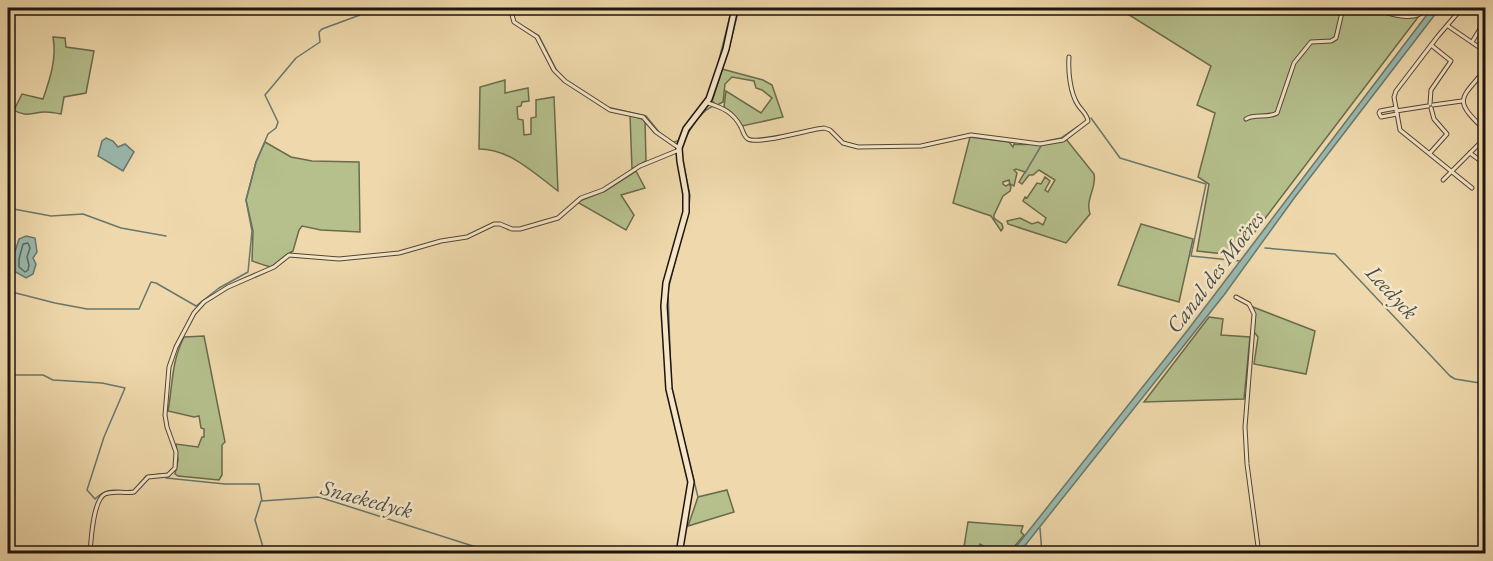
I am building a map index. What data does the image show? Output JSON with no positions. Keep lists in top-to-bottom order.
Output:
{
  "water": ["Canal des Moëres", "Leedyck", "Snaekedyck"]
}
